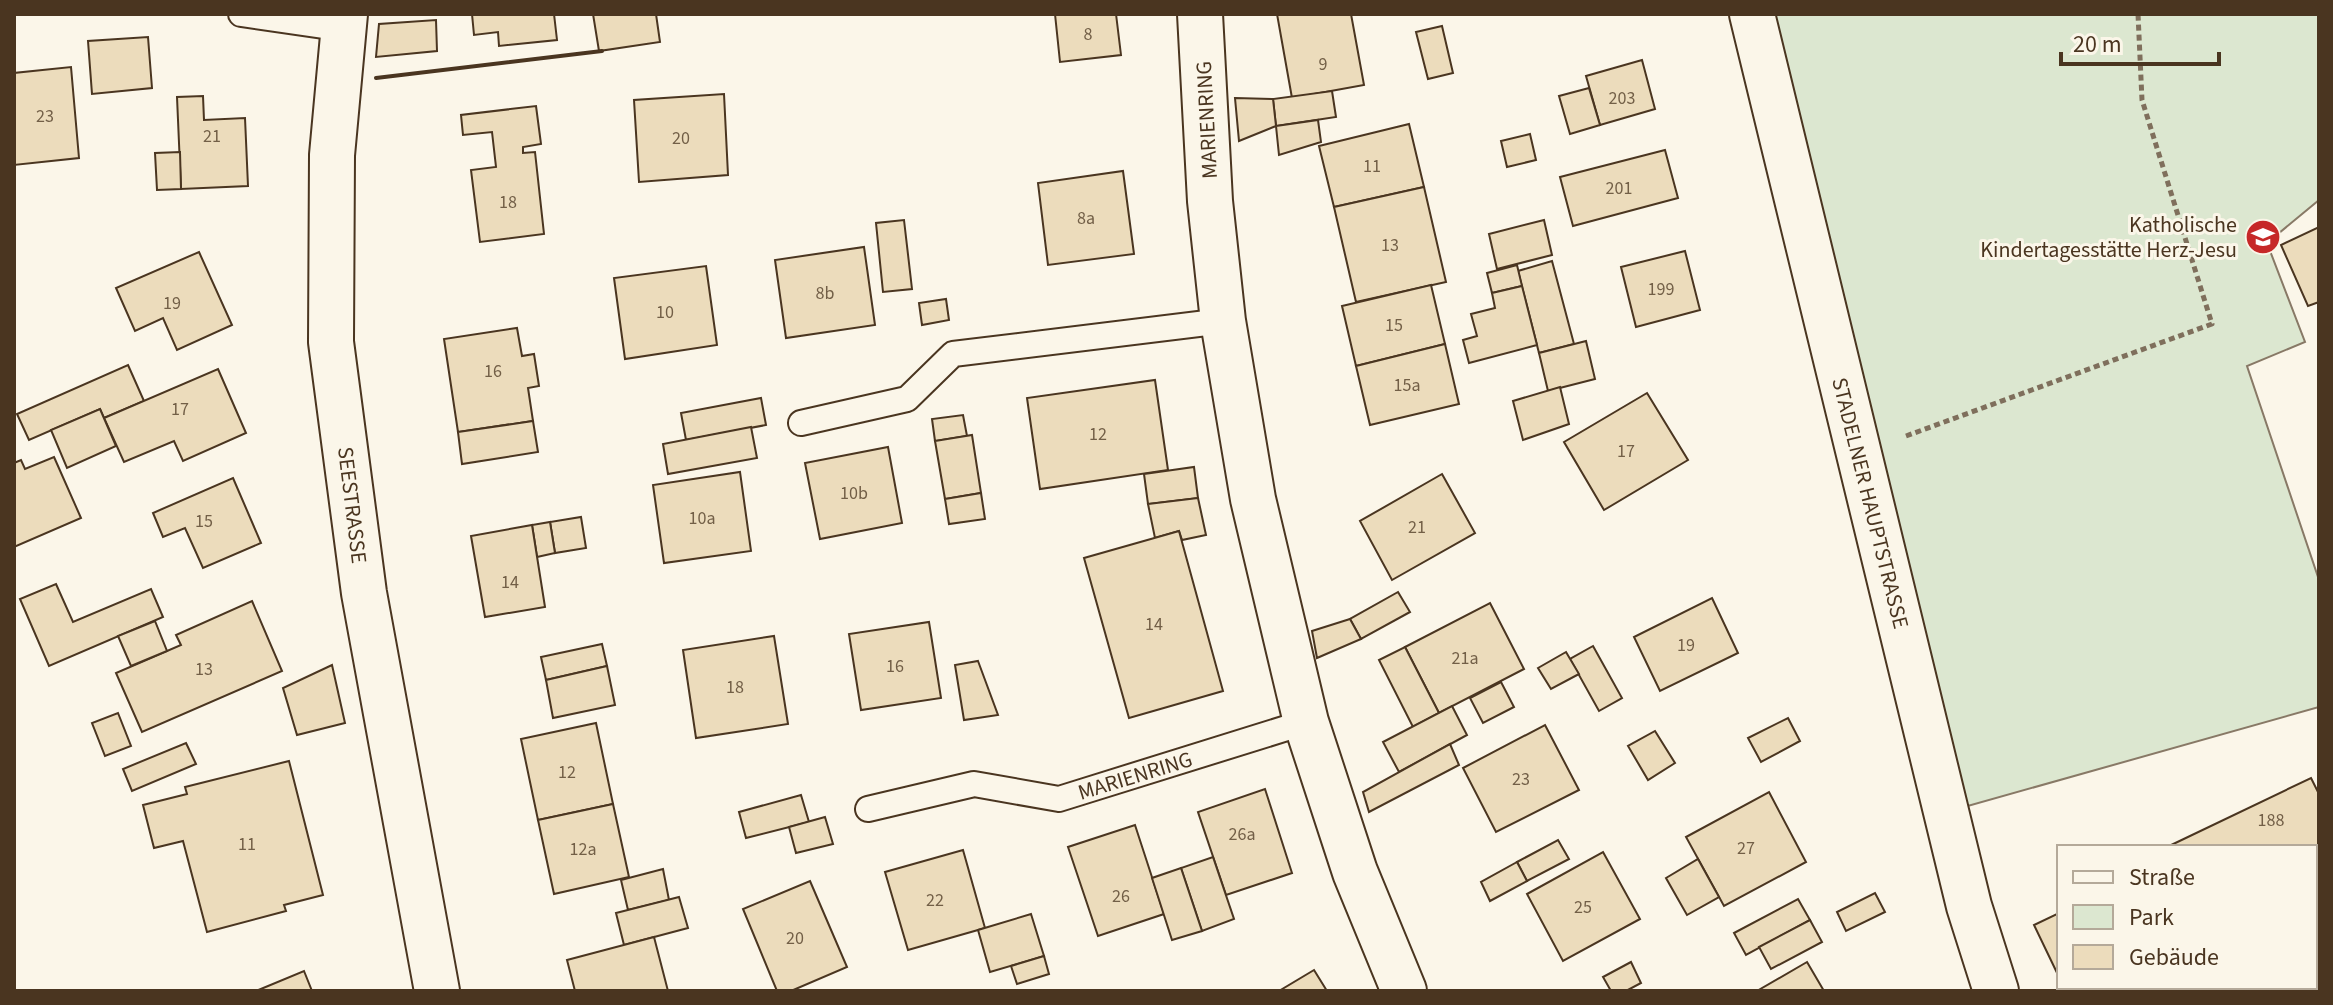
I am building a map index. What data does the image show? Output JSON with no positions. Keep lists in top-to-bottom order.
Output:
{
  "streets": {
    "street": ["MARIENRING", "STADELNER HAUPTSTRASSE", "SEESTRASSE"]
  },
  "places": {
    "school or university": ["Katholische Kindertagesstätte Herz-Jesu"]
  },
  "house_numbers": [
    "8",
    "9",
    "203",
    "23",
    "21",
    "20",
    "11",
    "201",
    "18",
    "8a",
    "13",
    "199",
    "8b",
    "19",
    "10",
    "15",
    "16",
    "15a",
    "17",
    "12",
    "17",
    "10b",
    "10a",
    "15",
    "21",
    "14",
    "14",
    "19",
    "21a",
    "16",
    "13",
    "18",
    "12",
    "23",
    "188",
    "26a",
    "11",
    "27",
    "12a",
    "26",
    "22",
    "25",
    "20"
  ],
  "legend": ["Straße", "Park", "Gebäude"],
  "scale_bar": "20 m"
}
